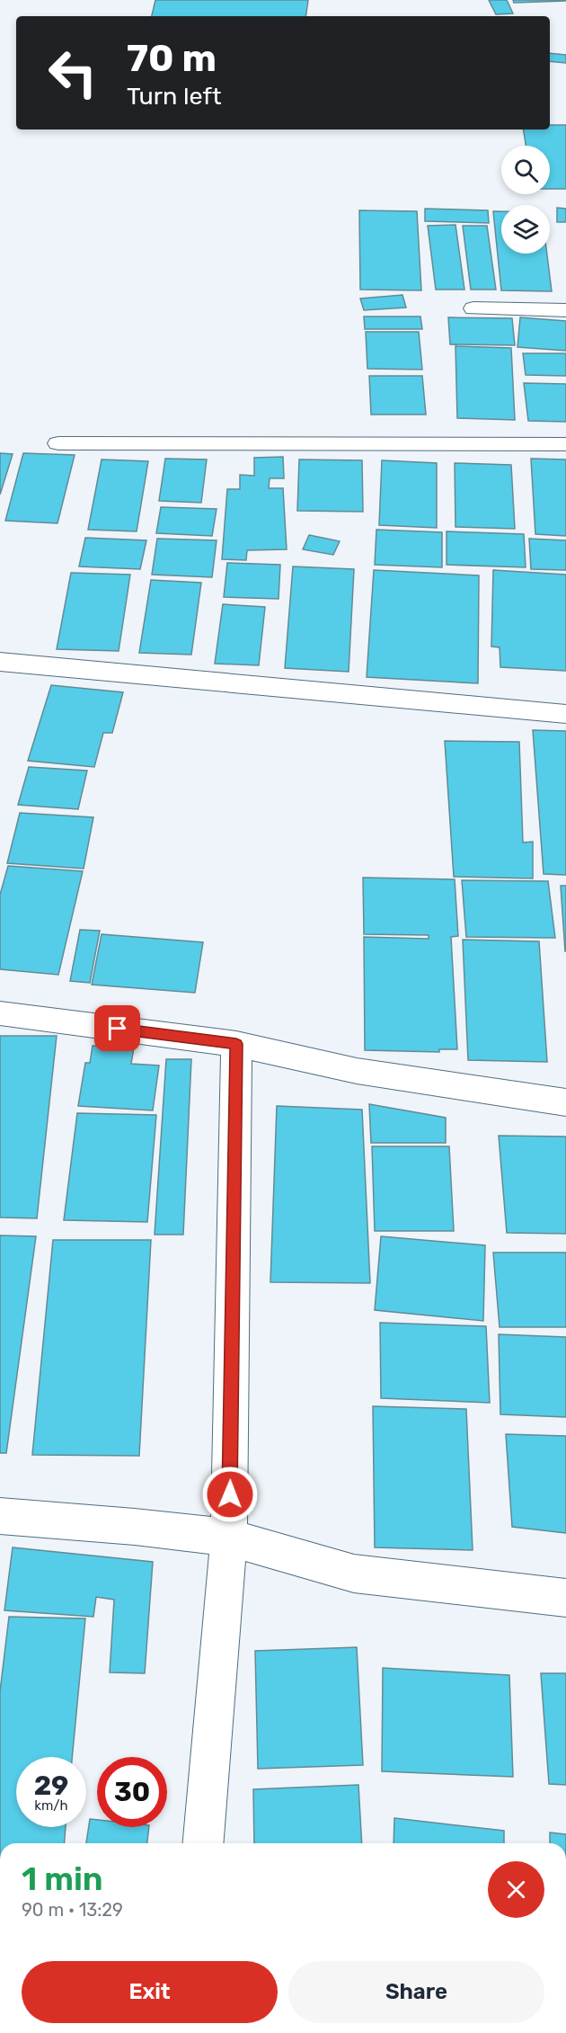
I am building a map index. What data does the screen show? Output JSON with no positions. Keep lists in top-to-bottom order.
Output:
{
  "page": {
    "turn": ["70 m", "Turn left"],
    "speed": "29 km/h",
    "limit": "30",
    "heading": ["1 min", "90 m · 13:29"],
    "buttons": ["Exit", "Share"]
  }
}
